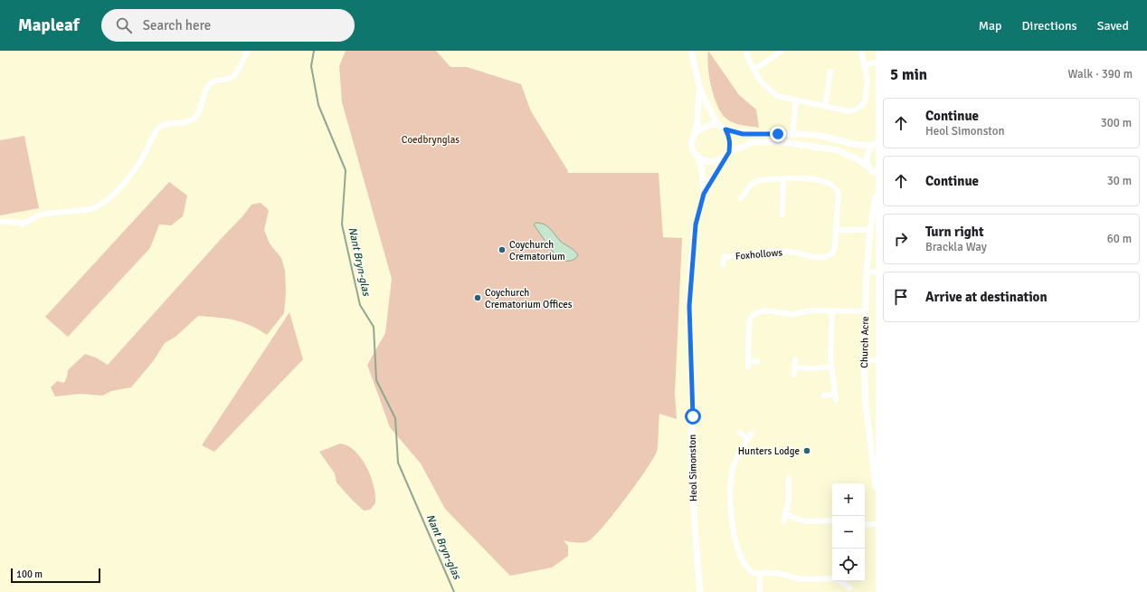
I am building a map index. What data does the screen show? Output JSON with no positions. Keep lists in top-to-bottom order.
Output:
{
  "streets": {
    "street": ["Foxhollows", "Church Acre", "Heol Simonston"]
  },
  "water": ["Nant Bryn-glas"],
  "parks": ["Coedbrynglas"],
  "places": ["Coychurch Crematorium", "Coychurch Crematorium Offices", "Hunters Lodge"],
  "scale_bar": "100 m",
  "page": {
    "header": "Mapleaf",
    "search": "Search here",
    "nav": ["Map", "Directions", "Saved"],
    "heading": ["5 min", "Walk · 390 m"],
    "list": [
      ["Continue", "Heol Simonston", "300 m"],
      ["Continue", "30 m"],
      ["Turn right", "Brackla Way", "60 m"],
      "Arrive at destination"
    ],
    "map_buttons": ["+", "−"],
    "scale": "100 m"
  }
}
